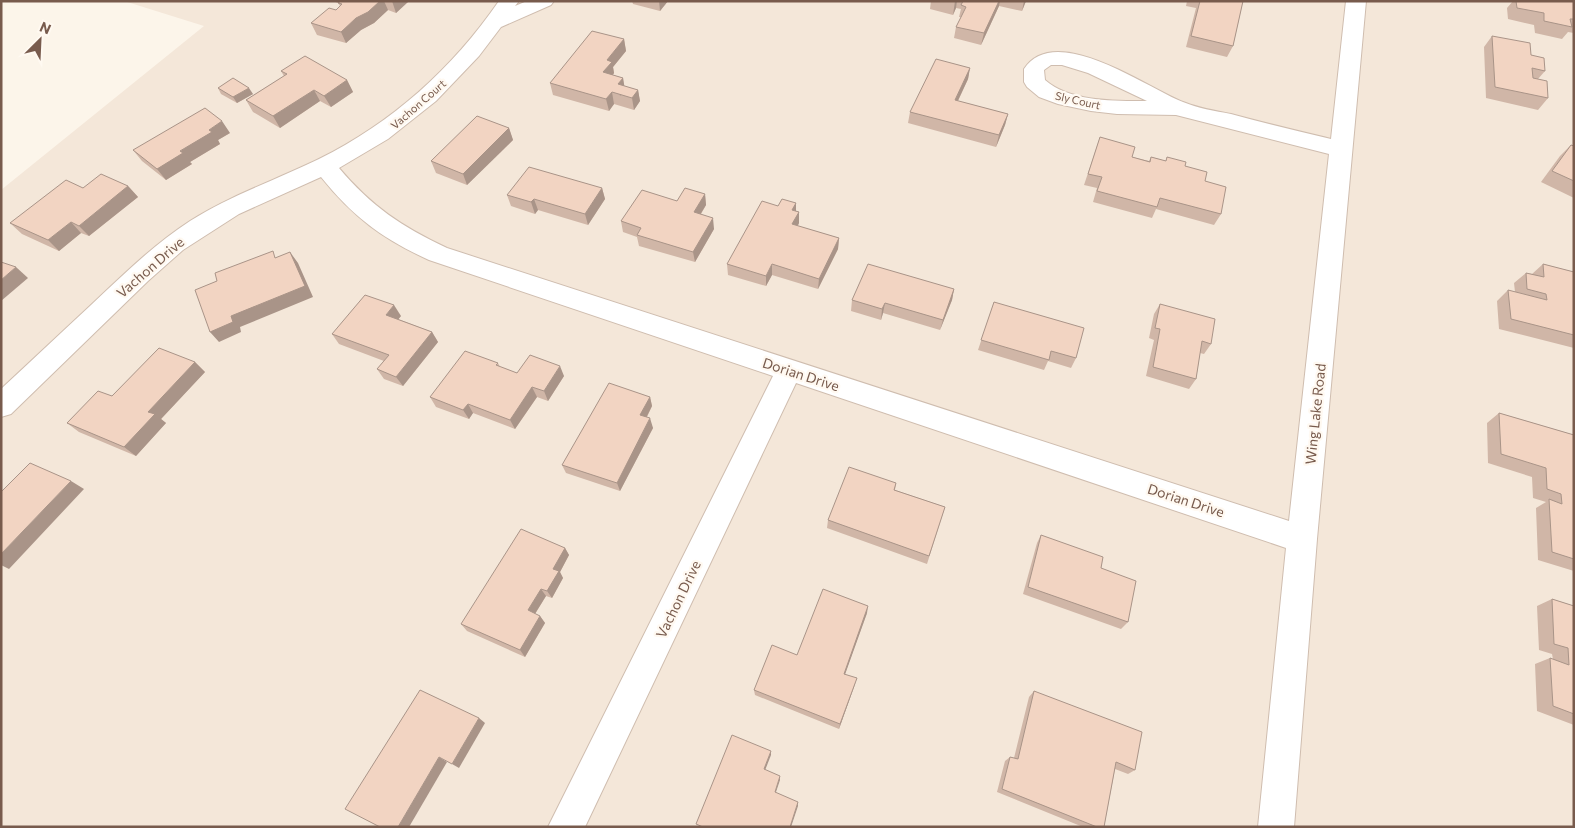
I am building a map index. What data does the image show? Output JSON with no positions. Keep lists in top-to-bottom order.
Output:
{
  "streets": {
    "street": [
      "Sly Court",
      "Vachon Court",
      "Vachon Drive",
      "Dorian Drive",
      "Wing Lake Road"
    ]
  },
  "crossings": [
    ["Sly Court", "Wing Lake Road"],
    ["Vachon Court", "Vachon Drive"],
    ["Vachon Court", "Dorian Drive"],
    ["Vachon Drive", "Dorian Drive"],
    ["Dorian Drive", "Wing Lake Road"]
  ],
  "north": "top right"
}
